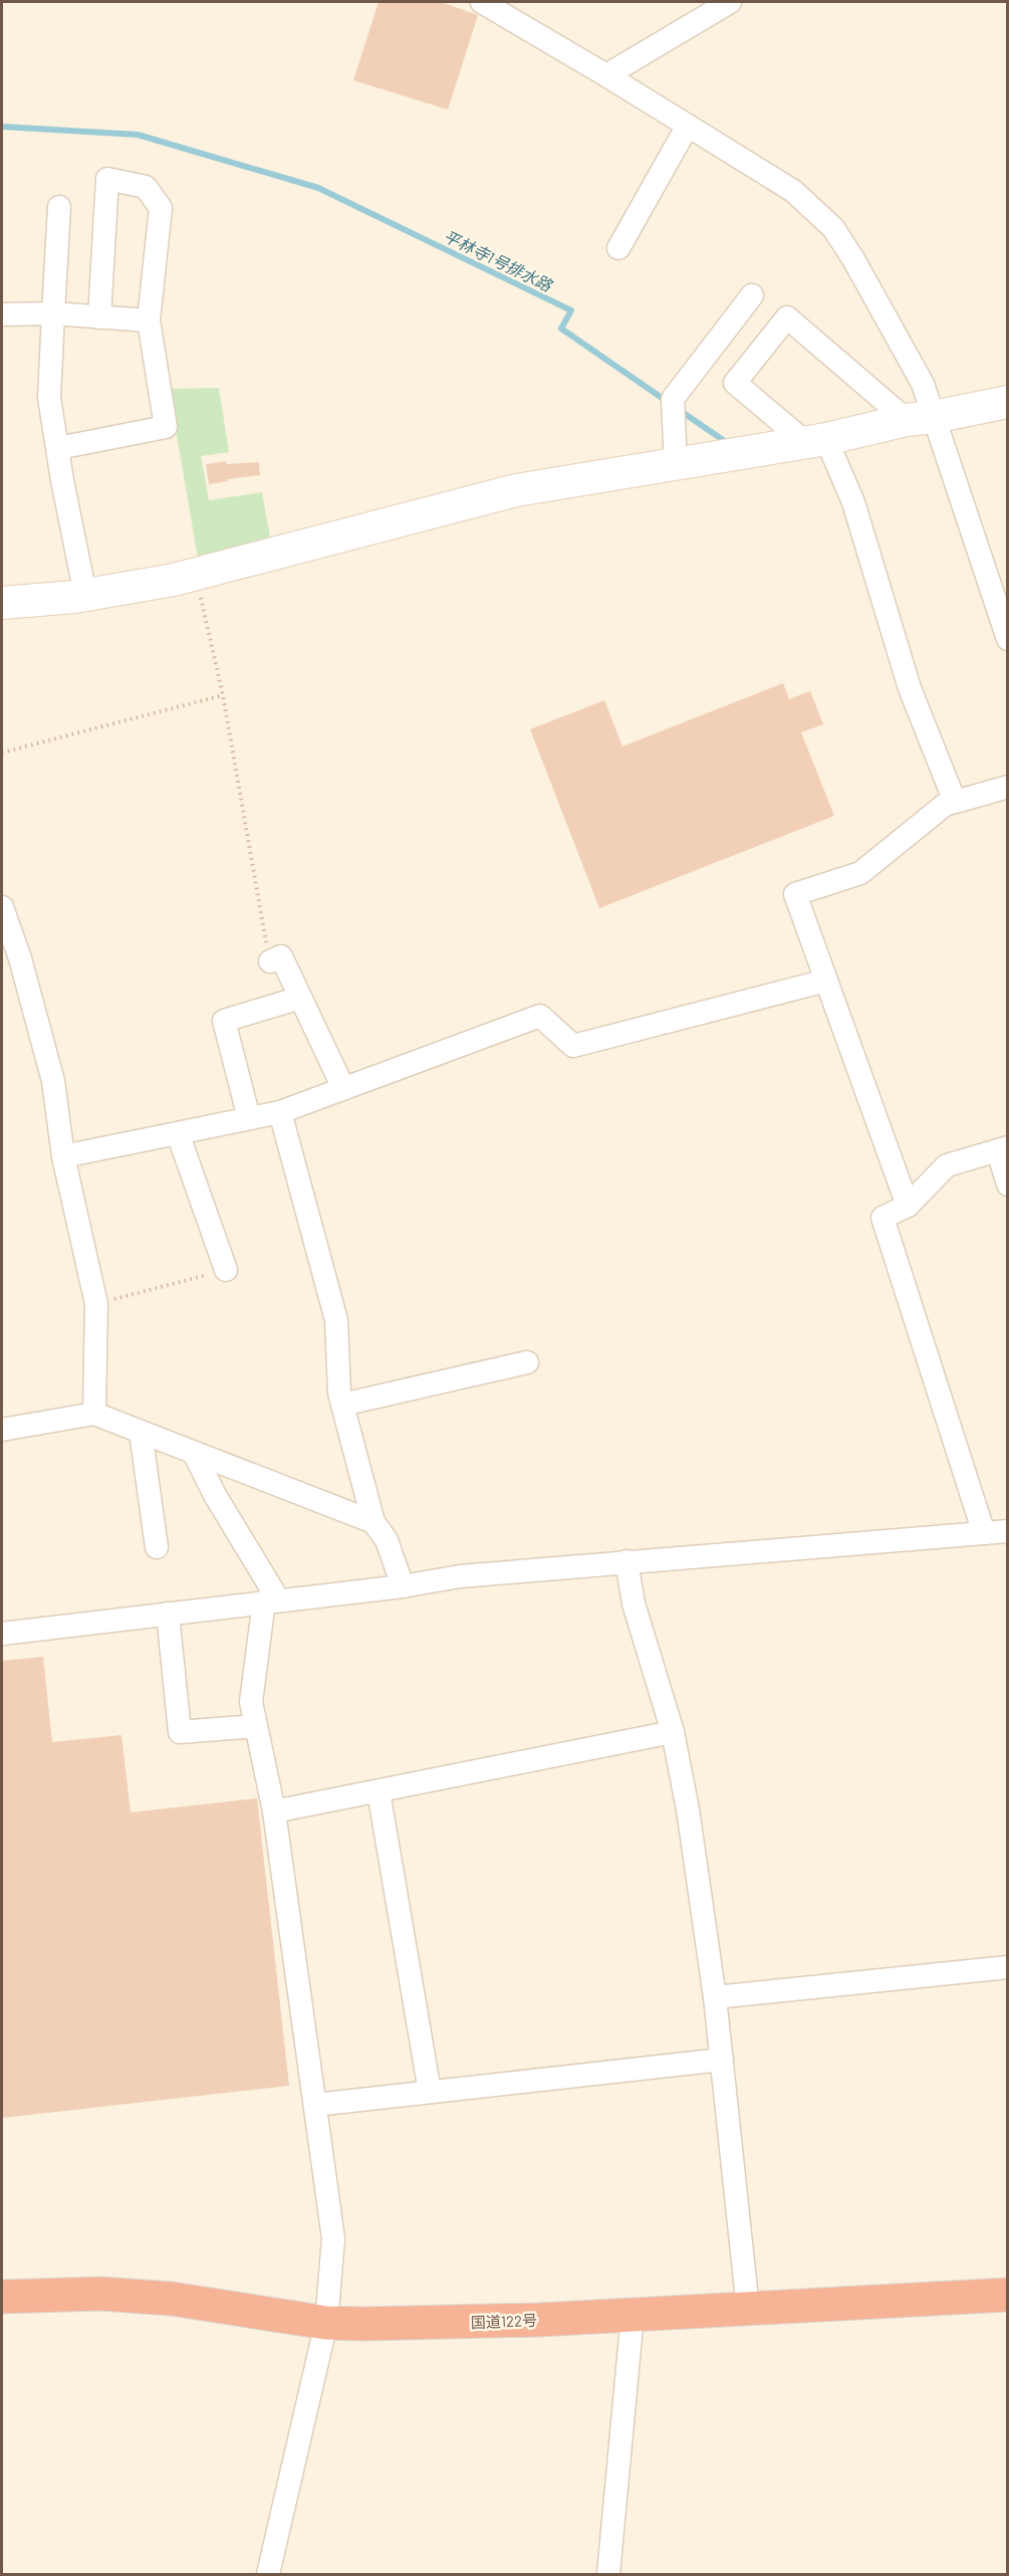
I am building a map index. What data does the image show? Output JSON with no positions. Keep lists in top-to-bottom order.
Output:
{
  "streets": {
    "highway": ["国道122号"]
  },
  "water": ["平林寺1号排水路"]
}
